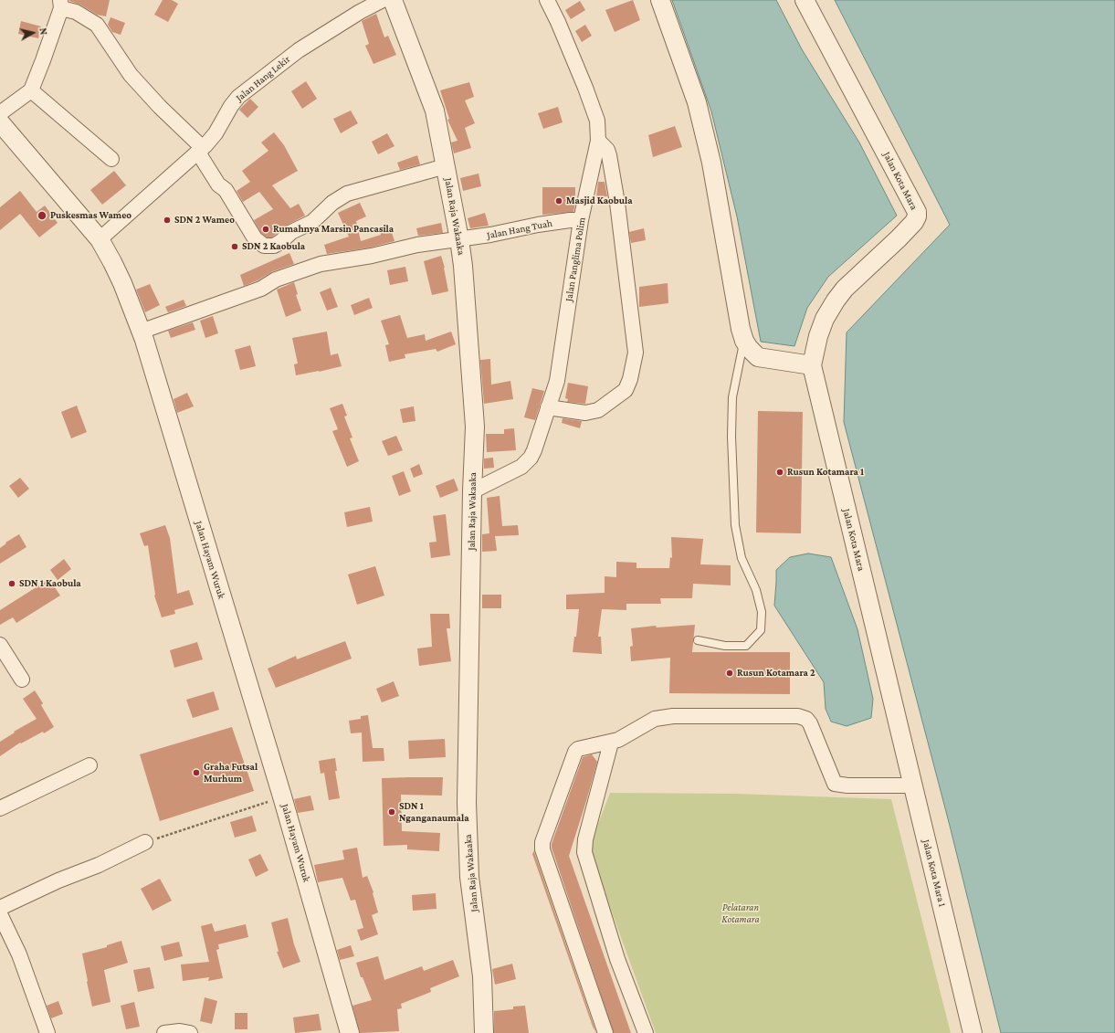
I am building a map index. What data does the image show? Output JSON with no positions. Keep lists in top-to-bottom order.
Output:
{
  "streets": {
    "street": [
      "Jalan Hang Lekir",
      "Jalan Kota Mara",
      "Jalan Raja Wakaaka",
      "Jalan Hang Tuah",
      "Jalan Panglima Polim",
      "Jalan Hayam Wuruk",
      "Jalan Kota Mara 1"
    ]
  },
  "crossings": [
    ["Jalan Hang Lekir", "Jalan Hayam Wuruk"],
    ["Jalan Kota Mara", "Jalan Kota Mara 1"],
    ["Jalan Raja Wakaaka", "Jalan Hang Tuah"],
    ["Jalan Raja Wakaaka", "Jalan Panglima Polim"],
    ["Jalan Hang Tuah", "Jalan Panglima Polim"],
    ["Jalan Hang Tuah", "Jalan Hayam Wuruk"]
  ],
  "parks": ["Pelataran Kotamara"],
  "places": [
    "Masjid Kaobula",
    "Puskesmas Wameo",
    "SDN 2 Wameo",
    "Rumahnya Marsin Pancasila",
    "SDN 2 Kaobula",
    "Rusun Kotamara 1",
    "SDN 1 Kaobula",
    "Rusun Kotamara 2",
    "Graha Futsal Murhum",
    "SDN 1 Nganganaumala"
  ],
  "north": "right"
}
